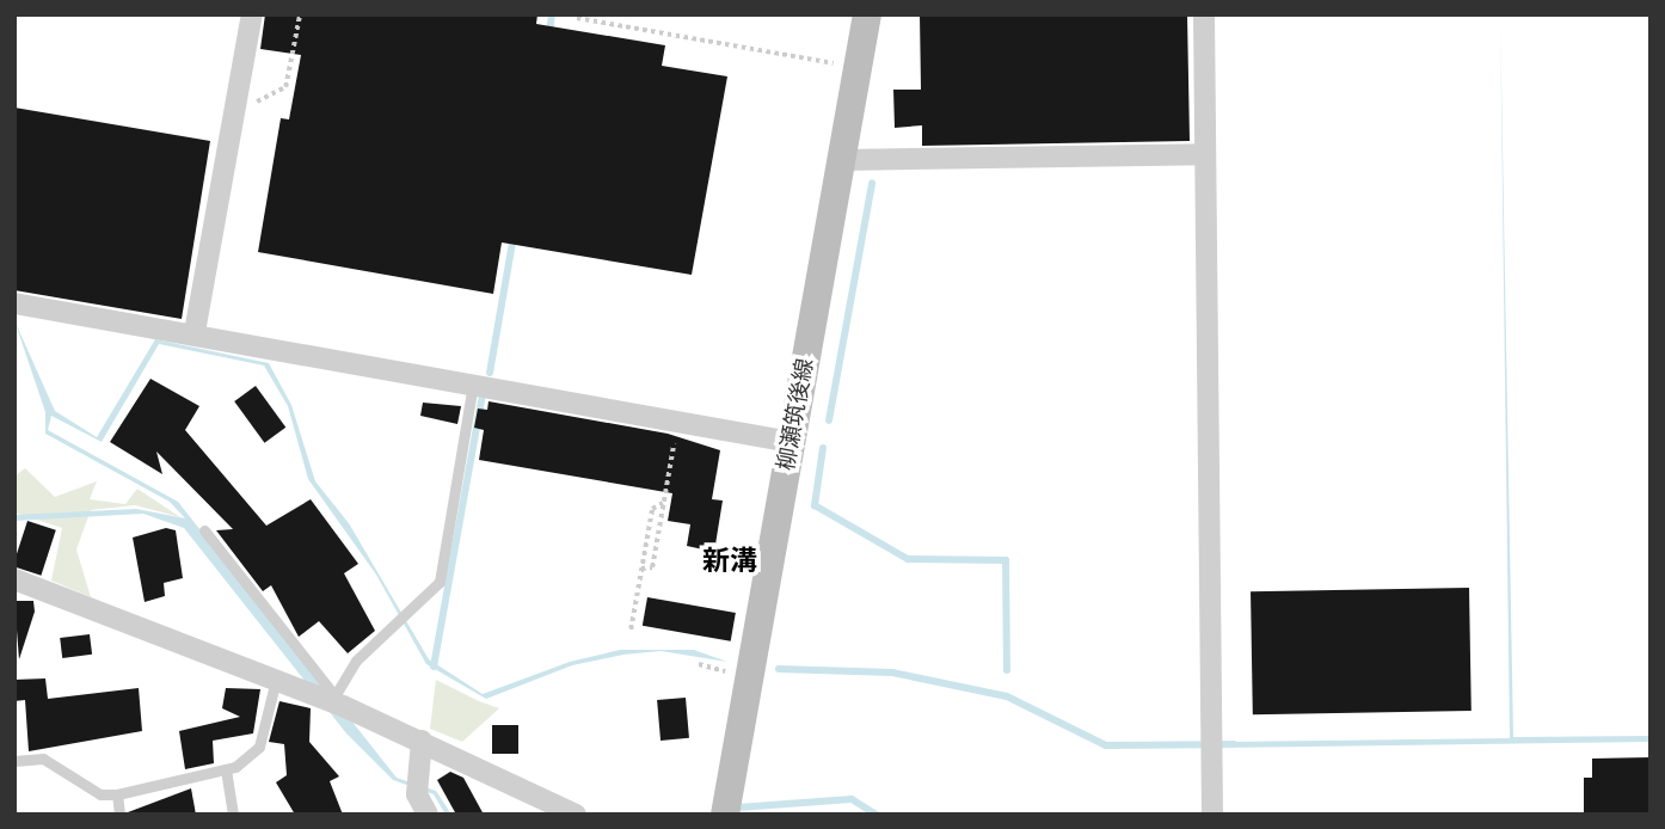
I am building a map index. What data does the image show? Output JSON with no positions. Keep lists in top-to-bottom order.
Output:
{
  "streets": {
    "main road": ["柳瀬筑後線"]
  },
  "districts": ["新溝"]
}
